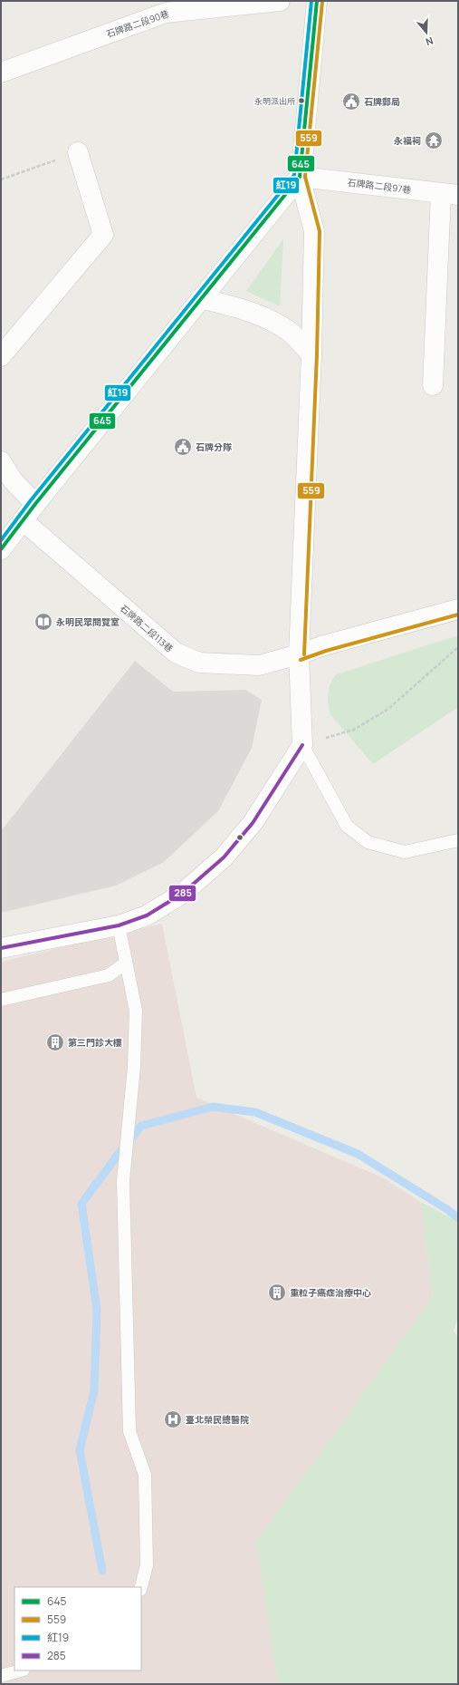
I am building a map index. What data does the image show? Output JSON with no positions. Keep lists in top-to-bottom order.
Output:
{
  "streets": {
    "street": ["石牌路二段90巷", "石牌路二段97巷", "石牌路二段113巷"]
  },
  "places": {
    "other": ["永明派出所"],
    "public building": ["石牌郵局", "石牌分隊"],
    "temple": ["永福祠"],
    "library": ["永明民眾閱覽室"],
    "building": ["第三門診大樓", "重粒子癌症治療中心"],
    "hospital": ["臺北榮民總醫院"]
  },
  "lines": [
    "transit line 645",
    "transit line 紅19",
    "transit line 559",
    "transit line 285"
  ],
  "legend": [
    "645",
    "559",
    "紅19",
    "285"
  ],
  "north": "bottom"
}
